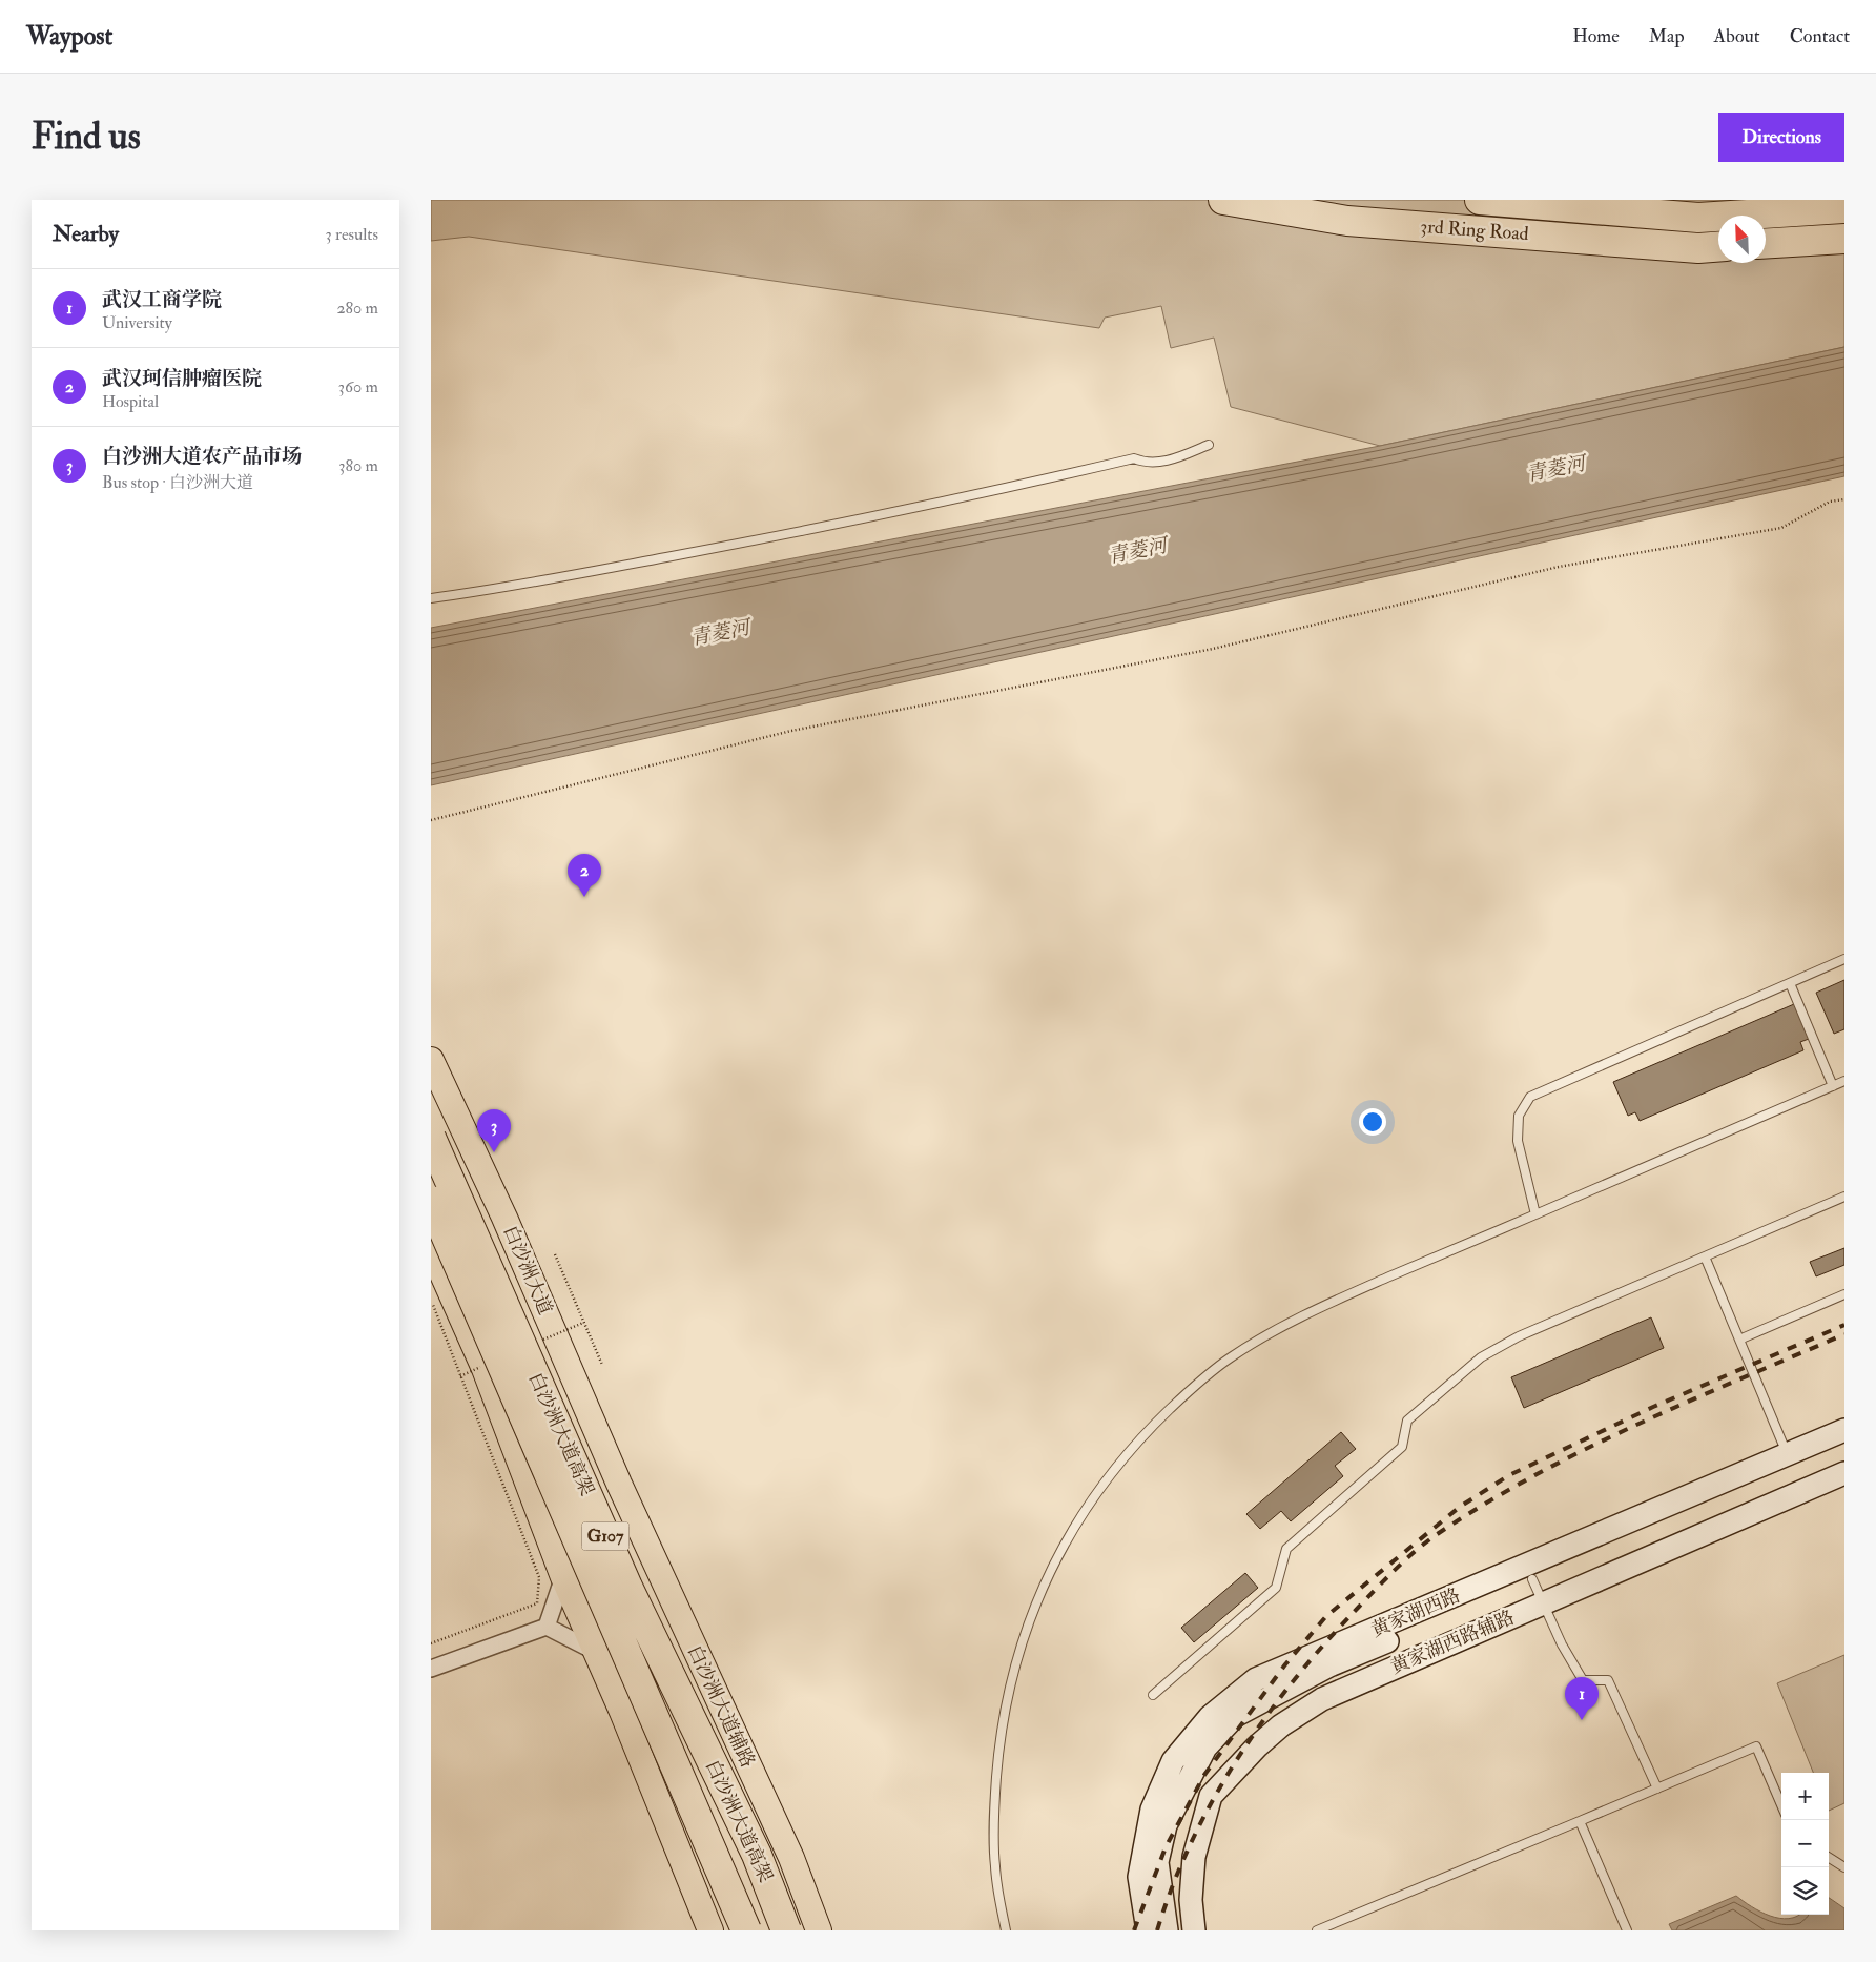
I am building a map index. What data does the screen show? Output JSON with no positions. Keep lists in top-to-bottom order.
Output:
{
  "streets": {
    "highway": ["3rd Ring Road", "白沙洲大道高架", "G107"],
    "main road": [
      "白沙洲大道",
      "黄家湖西路",
      "黄家湖西路辅路",
      "白沙洲大道辅路"
    ]
  },
  "crossings": [
    ["白沙洲大道", "白沙洲大道辅路"]
  ],
  "water": ["青菱河"],
  "north": "top left",
  "page": {
    "header": "Waypost",
    "nav": [
      "Home",
      "Map",
      "About",
      "Contact"
    ],
    "buttons": "Directions",
    "title": "Find us",
    "heading": ["Nearby", "3 results"],
    "list": [
      {
        "mark": "1",
        "name": "武汉工商学院",
        "note": "University",
        "value": "280 m"
      },
      {
        "mark": "2",
        "name": "武汉珂信肿瘤医院",
        "note": "Hospital",
        "value": "360 m"
      },
      {
        "mark": "3",
        "name": "白沙洲大道农产品市场",
        "note": "Bus stop · 白沙洲大道",
        "value": "380 m"
      }
    ],
    "pins": ["2", "3", "1"],
    "map_buttons": ["+", "−"]
  }
}
